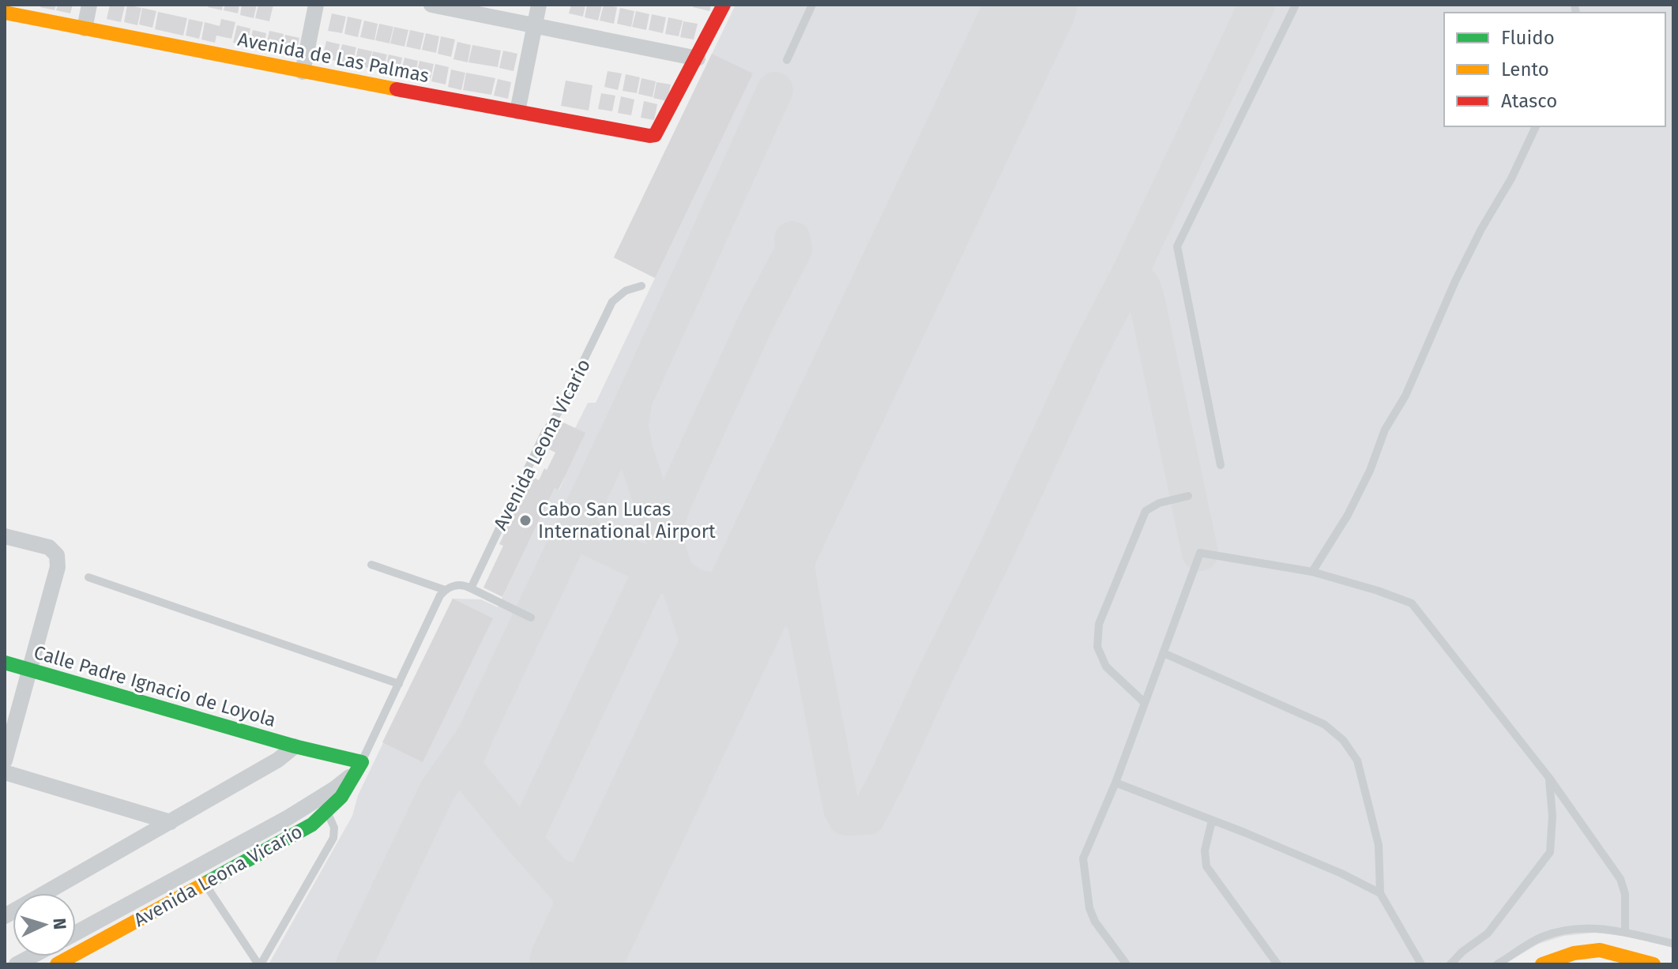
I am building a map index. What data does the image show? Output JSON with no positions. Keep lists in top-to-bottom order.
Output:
{
  "streets": {
    "street": ["Avenida de Las Palmas", "Avenida Leona Vicario", "Calle Padre Ignacio de Loyola"]
  },
  "crossings": [
    ["Avenida Leona Vicario", "Calle Padre Ignacio de Loyola"]
  ],
  "places": ["Cabo San Lucas International Airport"],
  "legend": ["Fluido", "Lento", "Atasco"],
  "north": "right"
}
